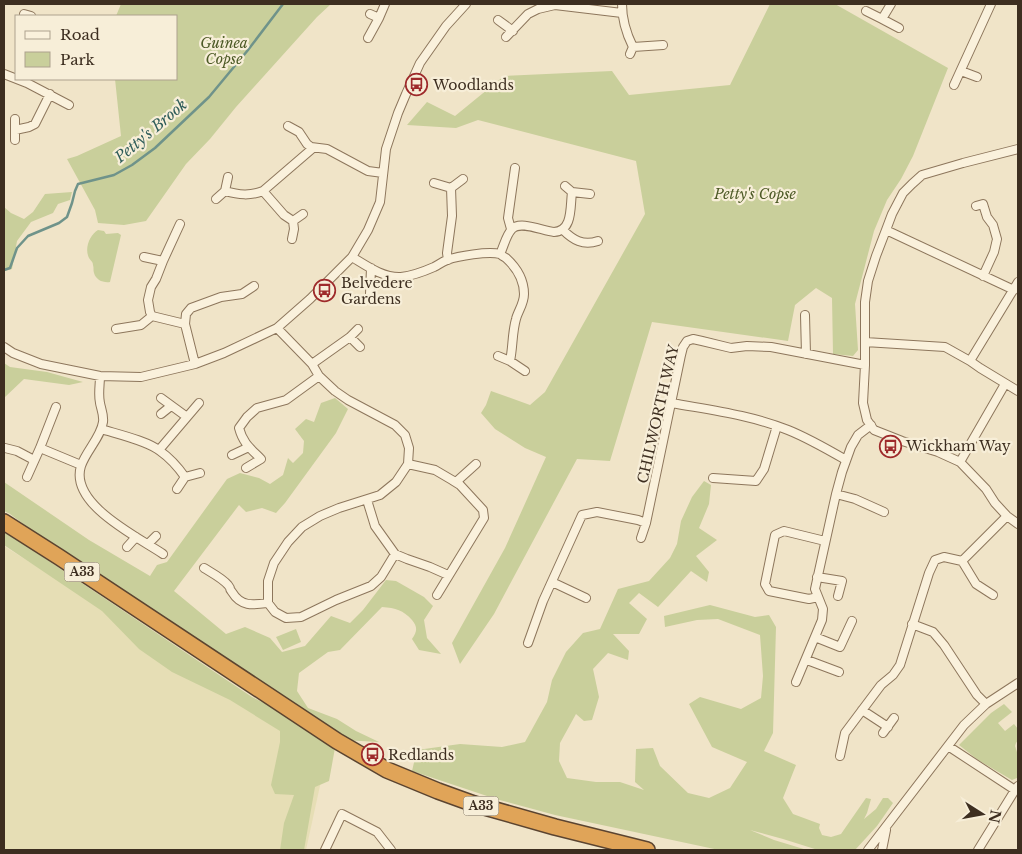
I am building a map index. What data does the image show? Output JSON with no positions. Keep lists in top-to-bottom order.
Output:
{
  "streets": {
    "highway": ["A33"],
    "street": ["CHILWORTH WAY"]
  },
  "water": ["Petty's Brook"],
  "parks": ["Guinea Copse", "Petty's Copse"],
  "places": {
    "bus stop": [
      "Woodlands",
      "Belvedere Gardens",
      "Wickham Way",
      "Redlands"
    ]
  },
  "legend": ["Road", "Park"],
  "north": "right"
}
